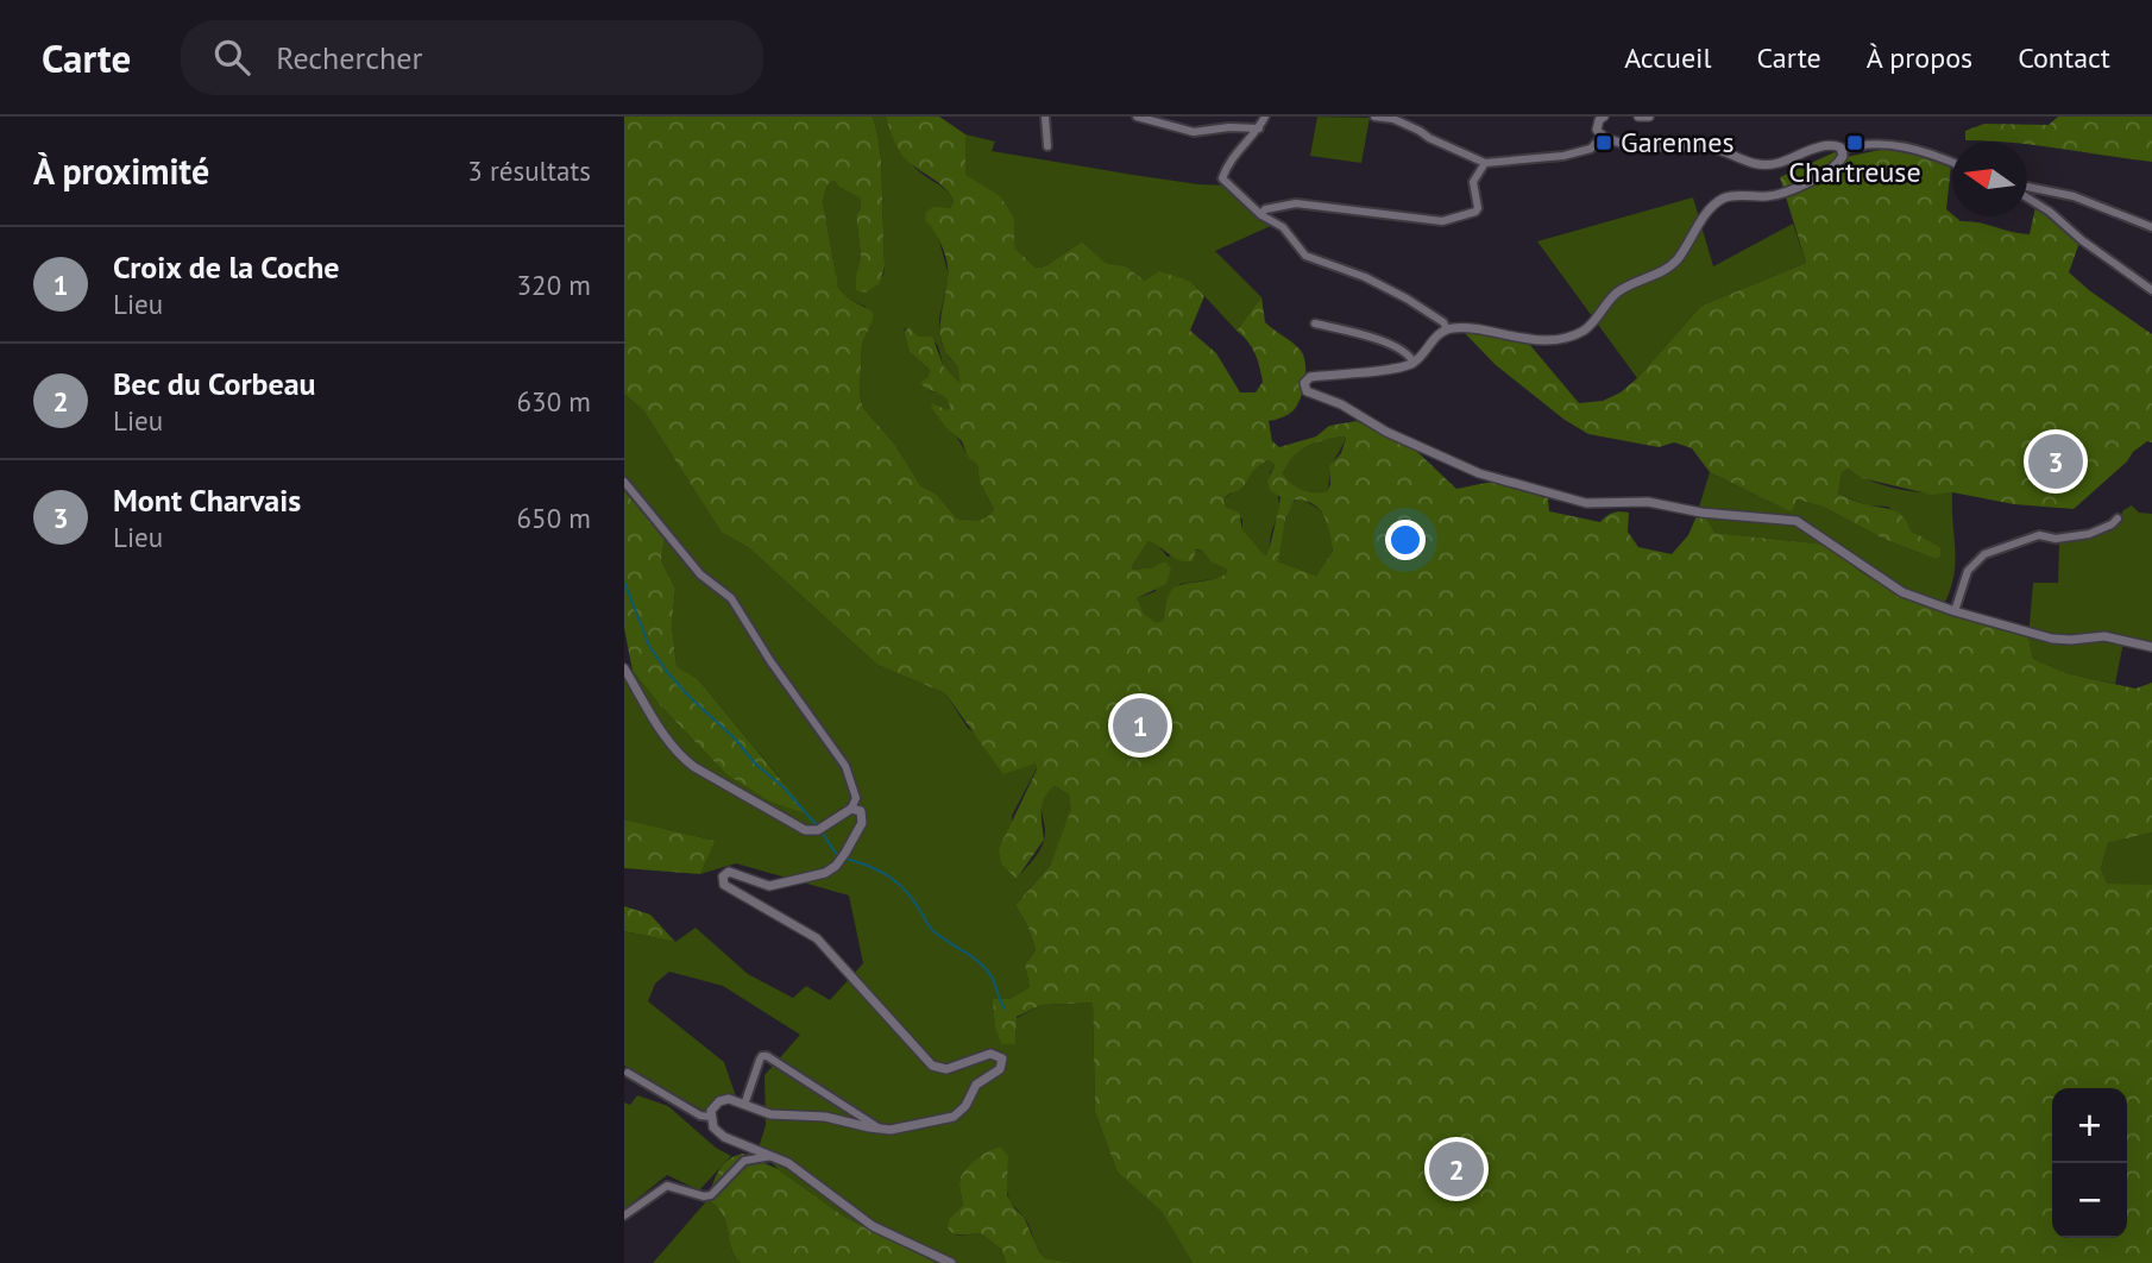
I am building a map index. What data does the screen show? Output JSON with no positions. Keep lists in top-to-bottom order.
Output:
{
  "places": {
    "transit": ["Garennes", "Chartreuse"]
  },
  "north": "left",
  "page": {
    "header": "Carte",
    "search": "Rechercher",
    "nav": [
      "Accueil",
      "Carte",
      "À propos",
      "Contact"
    ],
    "heading": ["À proximité", "3 résultats"],
    "list": [
      {
        "mark": "1",
        "name": "Croix de la Coche",
        "note": "Lieu",
        "value": "320 m"
      },
      {
        "mark": "2",
        "name": "Bec du Corbeau",
        "note": "Lieu",
        "value": "630 m"
      },
      {
        "mark": "3",
        "name": "Mont Charvais",
        "note": "Lieu",
        "value": "650 m"
      }
    ],
    "pins": ["3", "1", "2"],
    "map_buttons": ["+", "−"]
  }
}
